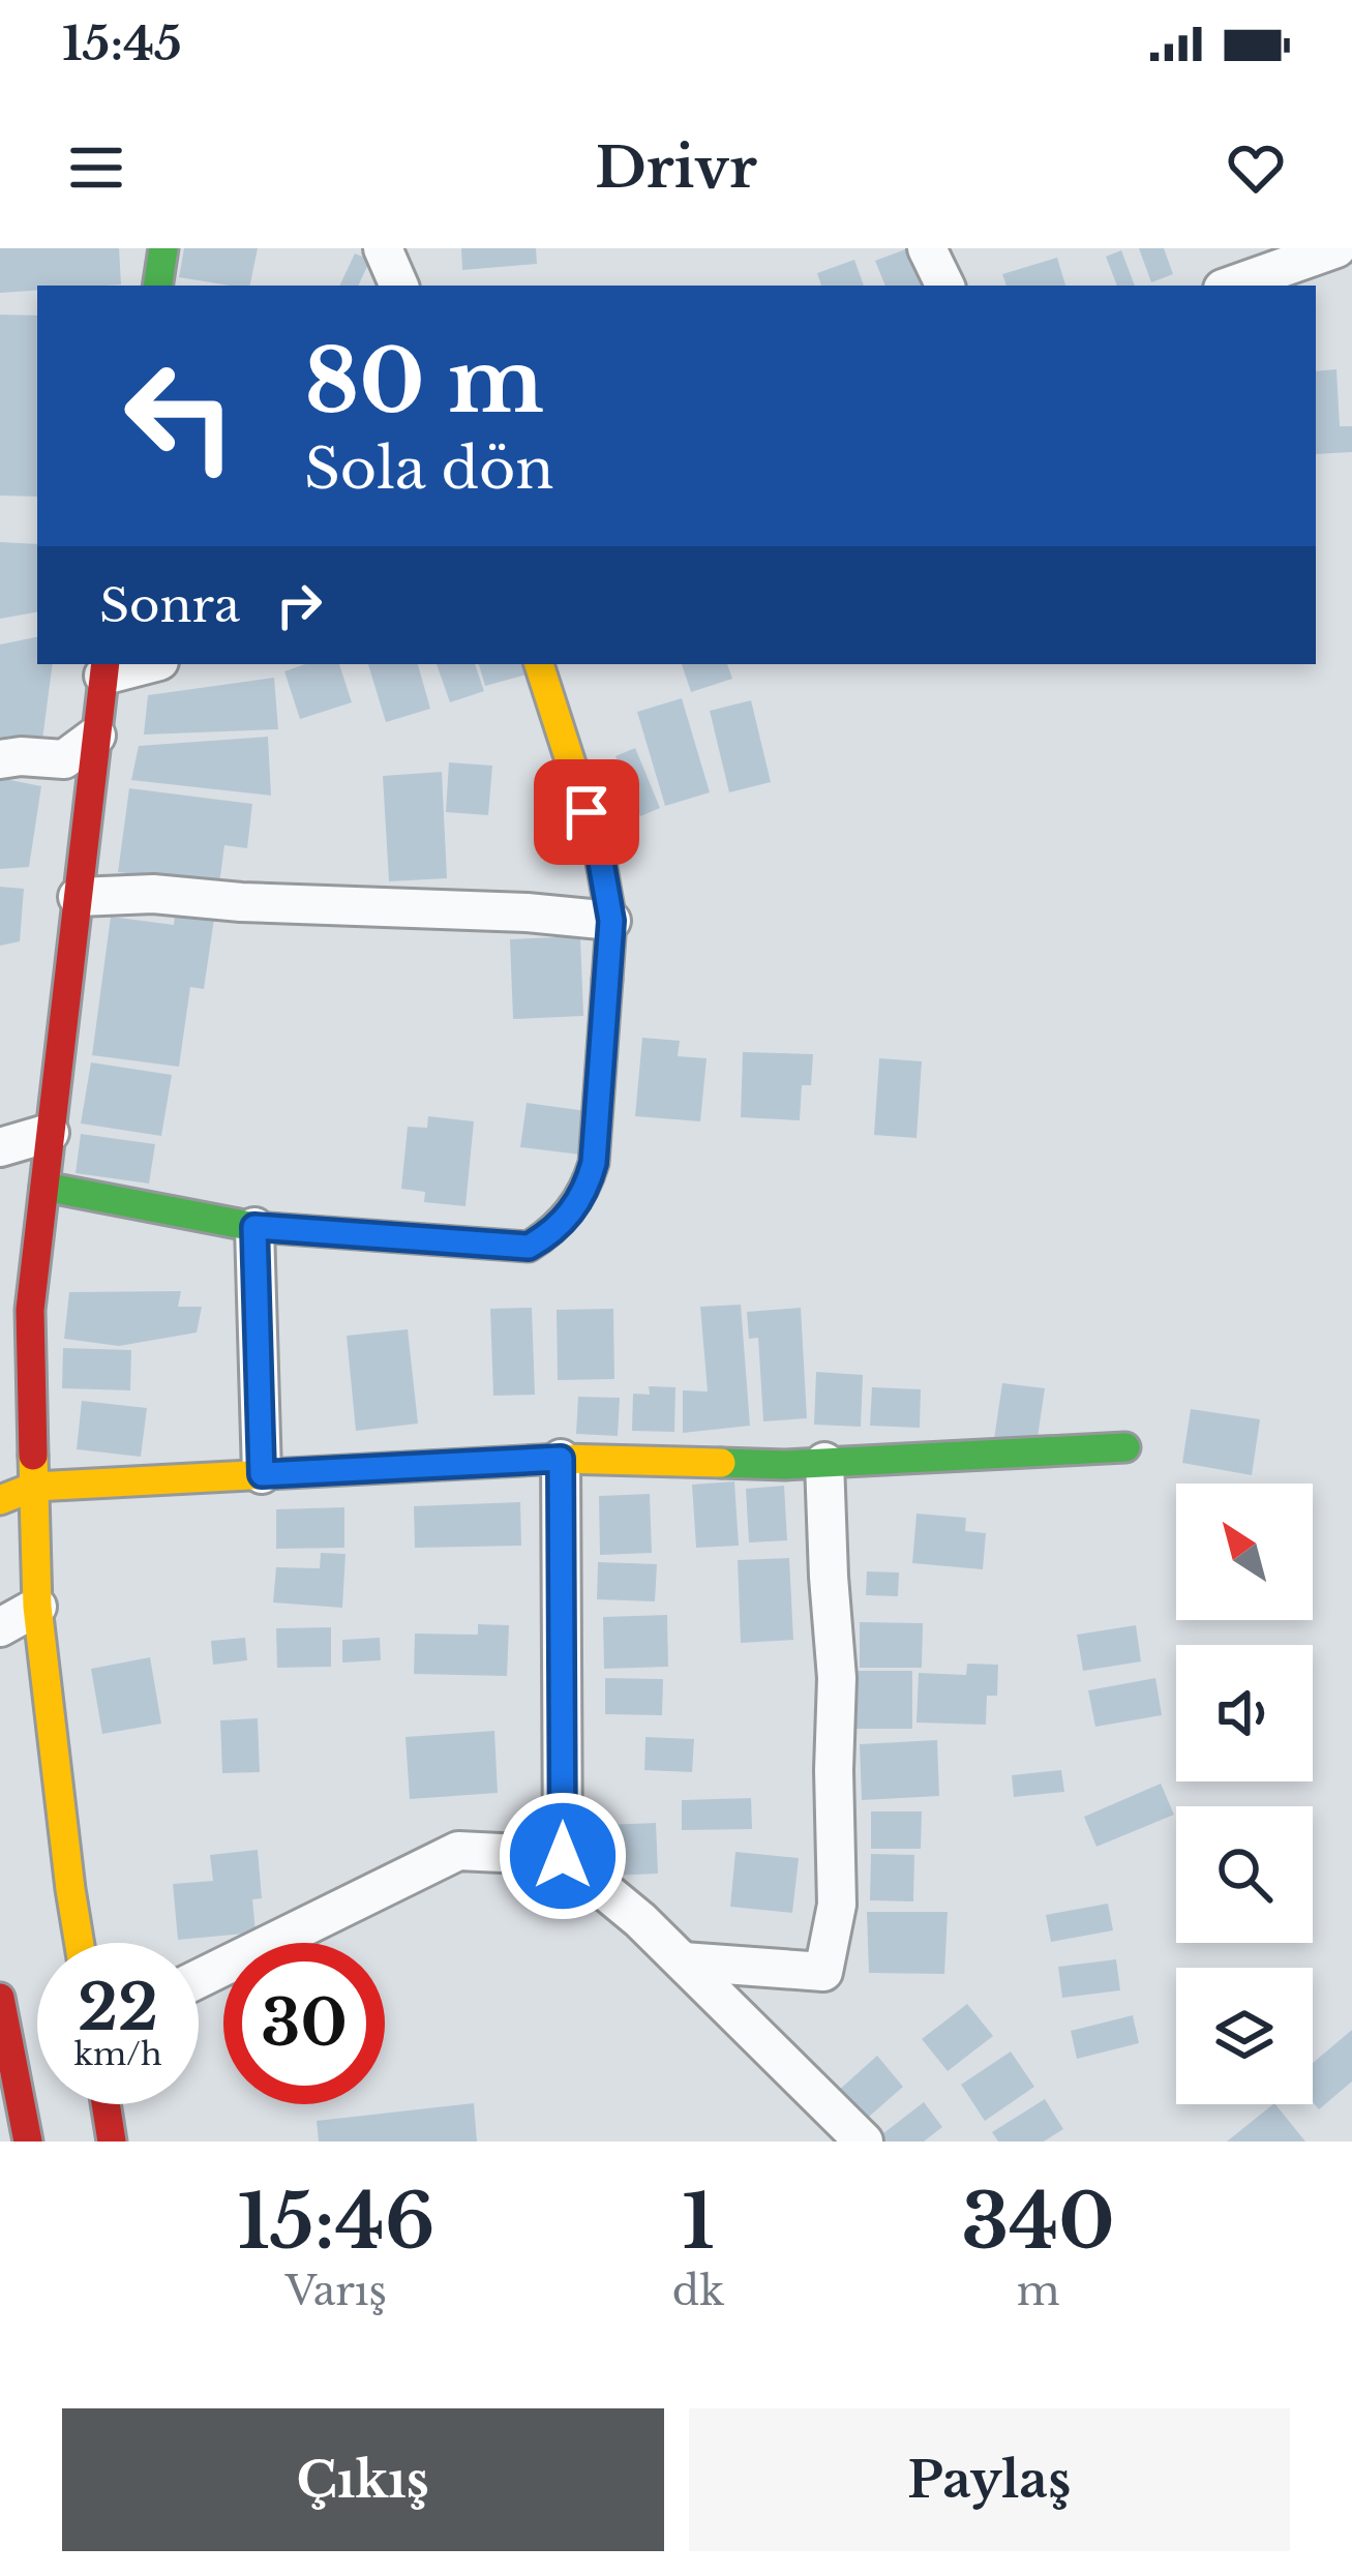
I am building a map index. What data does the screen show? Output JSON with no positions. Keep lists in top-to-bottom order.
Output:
{
  "north": "top left",
  "page": {
    "status": "15:45",
    "header": "Drivr",
    "turn": ["80 m", "Sola dön"],
    "then": "Sonra",
    "speed": "22 km/h",
    "limit": "30",
    "eta": [
      "15:46",
      "Varış",
      "1",
      "dk",
      "340",
      "m"
    ],
    "buttons": ["Çıkış", "Paylaş"]
  }
}
